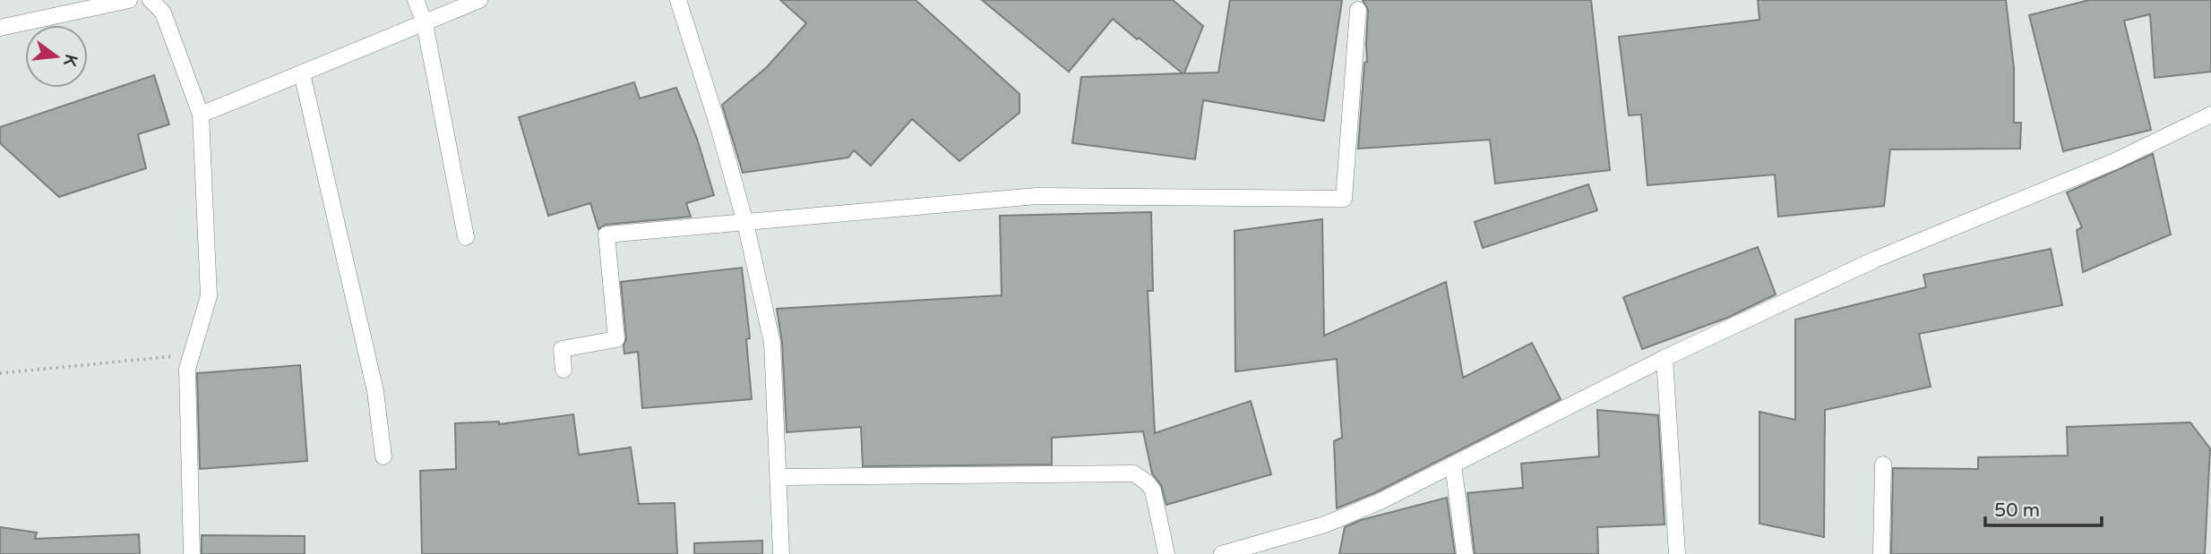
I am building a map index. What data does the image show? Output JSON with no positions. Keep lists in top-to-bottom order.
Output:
{
  "scale_bar": "50 m",
  "north": "right"
}
